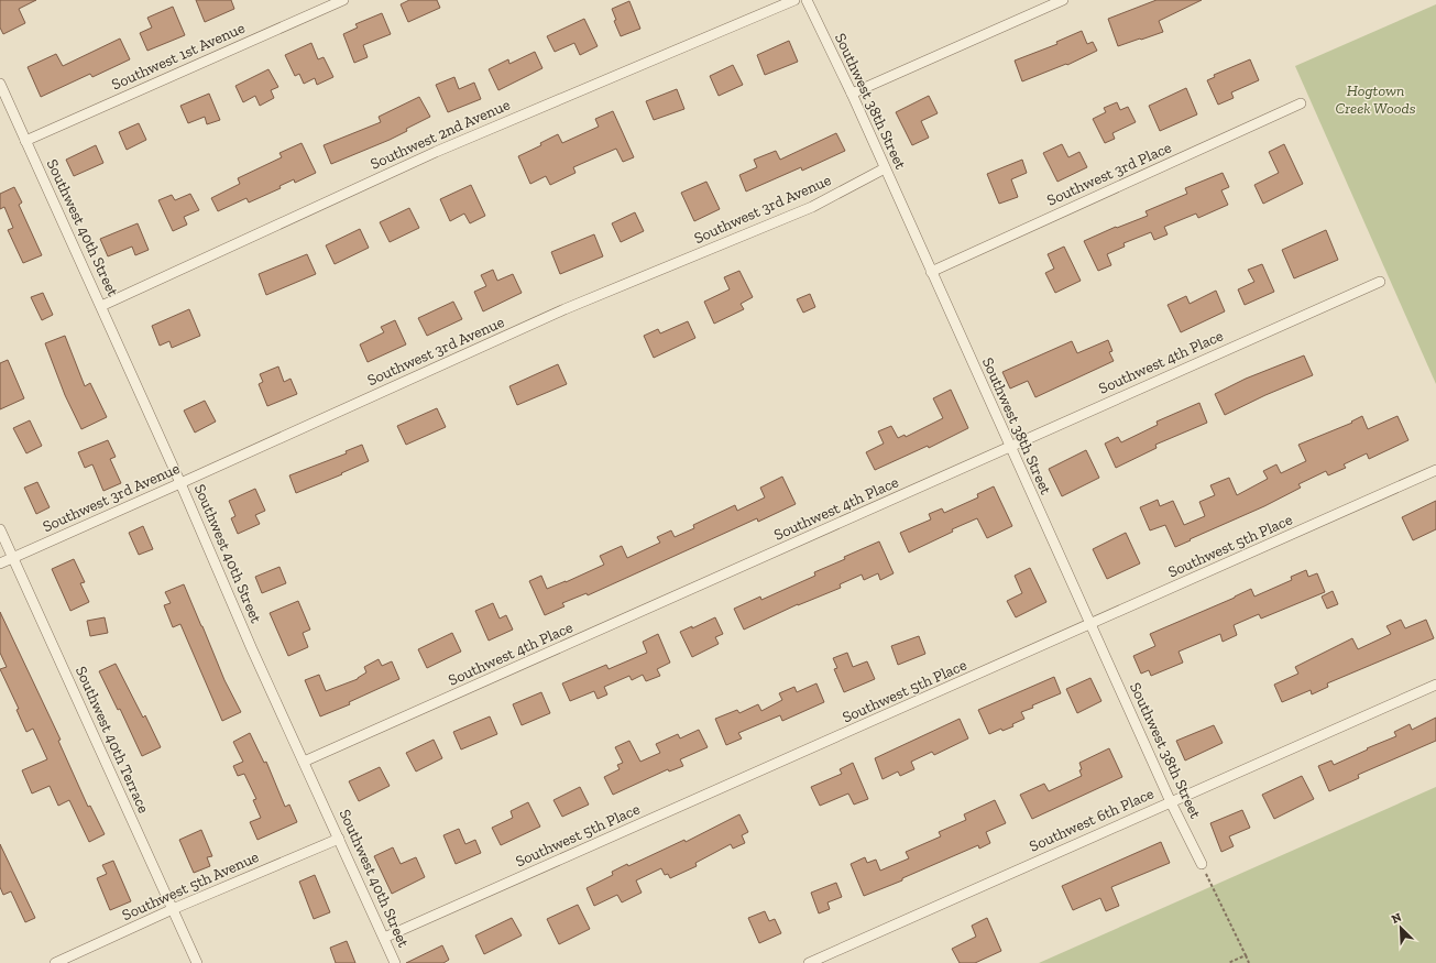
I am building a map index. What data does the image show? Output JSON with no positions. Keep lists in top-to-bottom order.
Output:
{
  "streets": {
    "street": [
      "Southwest 1st Avenue",
      "Southwest 38th Street",
      "Southwest 2nd Avenue",
      "Southwest 3rd Place",
      "Southwest 3rd Avenue",
      "Southwest 40th Street",
      "Southwest 4th Place",
      "Southwest 5th Place",
      "Southwest 40th Terrace",
      "Southwest 6th Place",
      "Southwest 5th Avenue"
    ]
  },
  "crossings": [
    ["Southwest 1st Avenue", "Southwest 40th Street"],
    ["Southwest 38th Street", "Southwest 3rd Place"],
    ["Southwest 38th Street", "Southwest 3rd Avenue"],
    ["Southwest 38th Street", "Southwest 4th Place"],
    ["Southwest 38th Street", "Southwest 5th Place"],
    ["Southwest 38th Street", "Southwest 6th Place"],
    ["Southwest 2nd Avenue", "Southwest 40th Street"],
    ["Southwest 3rd Avenue", "Southwest 40th Street"],
    ["Southwest 3rd Avenue", "Southwest 40th Terrace"],
    ["Southwest 40th Street", "Southwest 4th Place"],
    ["Southwest 40th Street", "Southwest 5th Place"],
    ["Southwest 40th Street", "Southwest 5th Avenue"],
    ["Southwest 40th Terrace", "Southwest 5th Avenue"]
  ],
  "parks": ["Hogtown Creek Woods"],
  "north": "top left"
}
